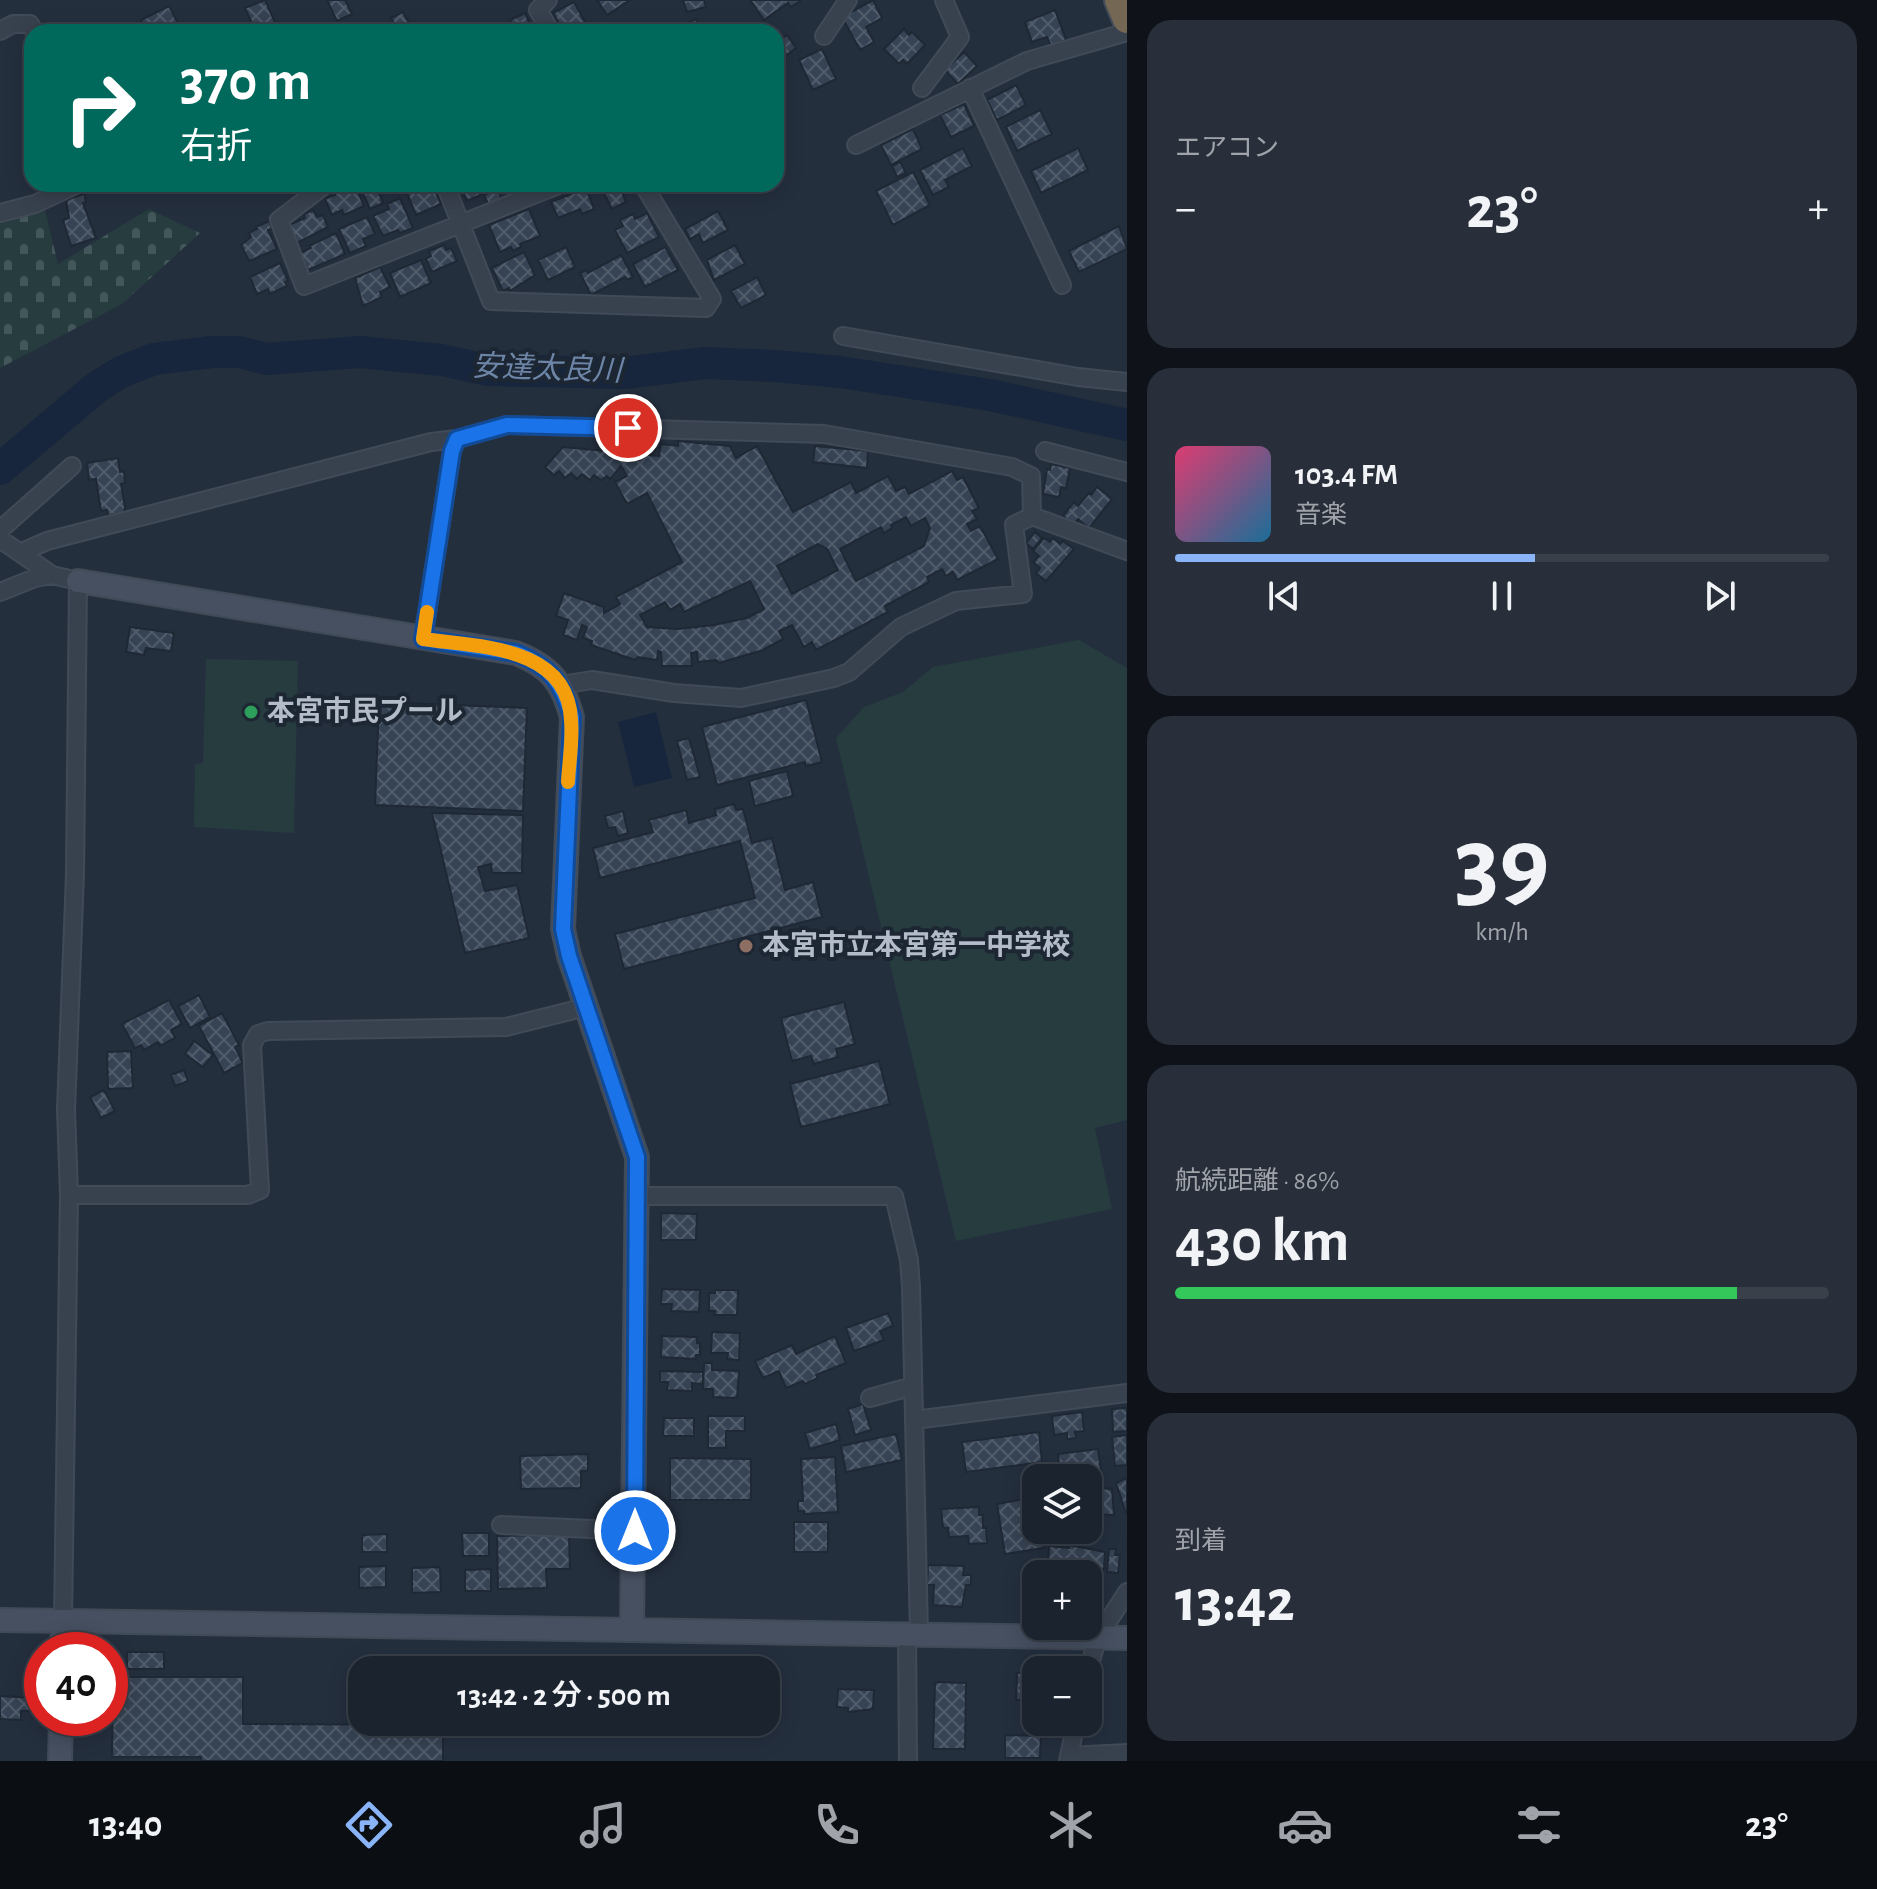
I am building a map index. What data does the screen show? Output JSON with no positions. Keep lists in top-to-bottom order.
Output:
{
  "water": ["安達太良川"],
  "places": ["本宮市民プール", "本宮市立本宮第一中学校"],
  "page": {
    "tile": [
      "エアコン",
      ["39", "km/h"],
      ["航続距離 · 86%", "430 km"],
      ["到着", "13:42"]
    ],
    "turn": ["370 m", "右折"],
    "heat": ["−", "23°", "+"],
    "song": ["103.4 FM", "音楽"],
    "map_buttons": ["+", "−"],
    "limit": "40",
    "trip": "13:42 · 2 分 · 500 m",
    "tabs": ["13:40", "23°"]
  }
}
